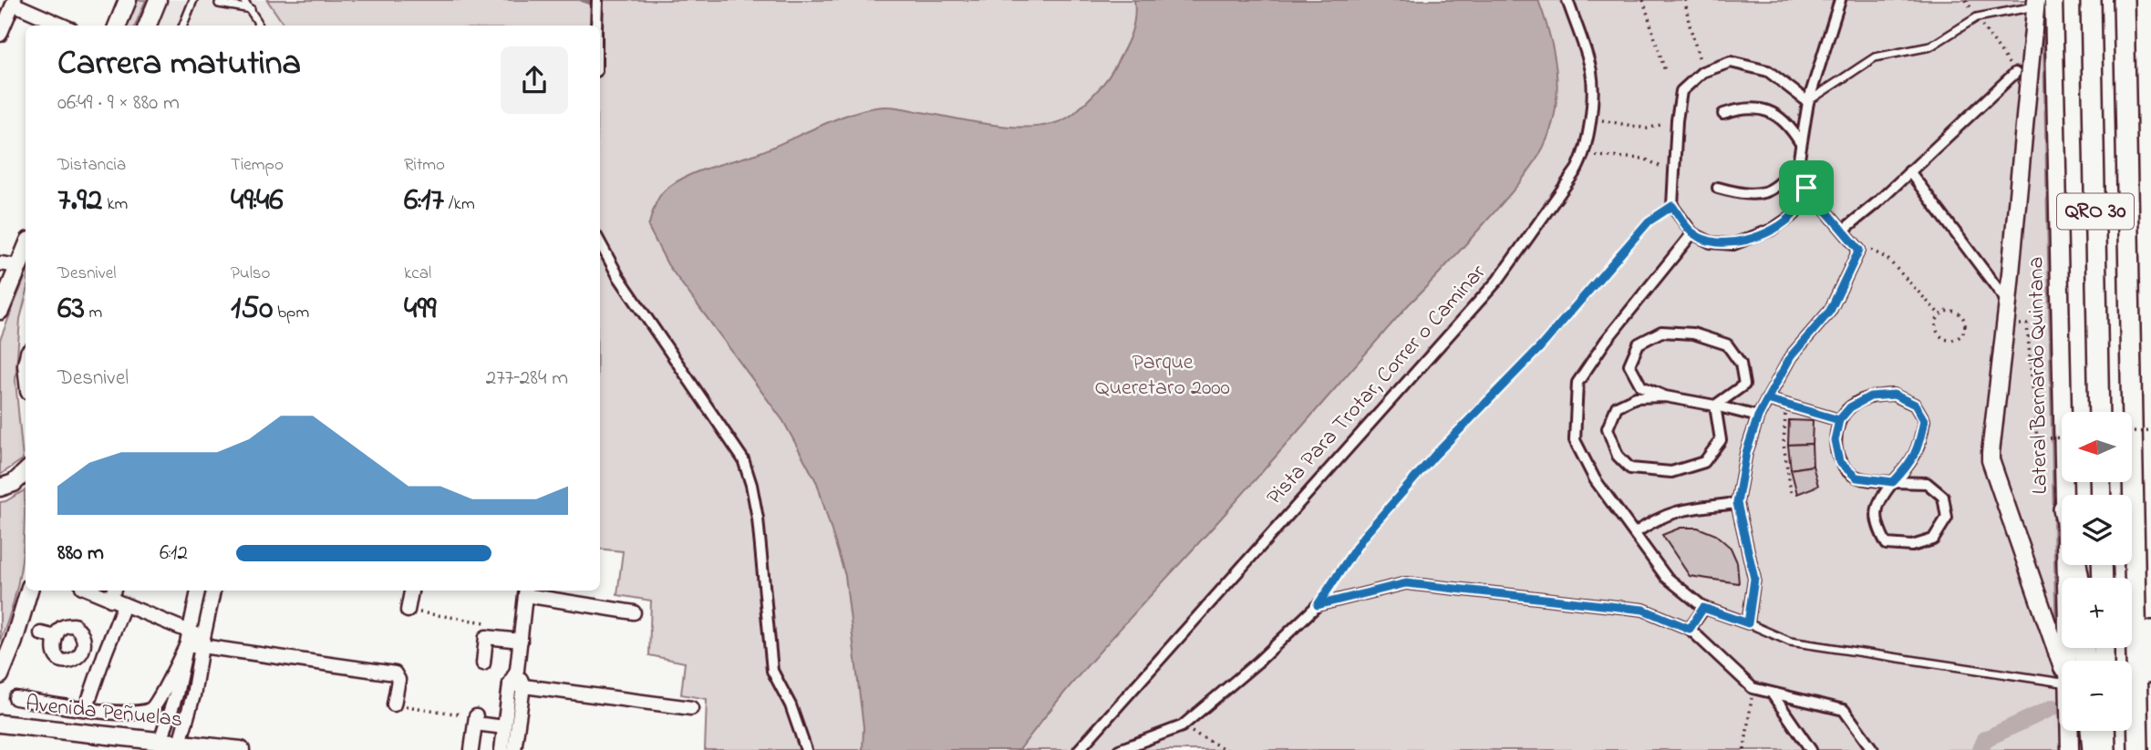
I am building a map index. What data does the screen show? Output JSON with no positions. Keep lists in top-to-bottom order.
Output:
{
  "streets": {
    "main road": ["QRO 30"],
    "street": ["Lateral Bernardo Quintana", "Pista Para Trotar, Correr o Caminar", "Avenida Peñuelas"]
  },
  "parks": ["Parque Queretaro 2000"],
  "north": "left",
  "page": {
    "heading": ["Carrera matutina", "06:49 · 9 × 880 m"],
    "stats": [
      ["Distancia", "7.92 km"],
      ["Tiempo", "49:46"],
      ["Ritmo", "6:17 /km"],
      ["Desnivel", "63 m"],
      ["Pulso", "150 bpm"],
      ["kcal", "499"]
    ],
    "chart": ["Desnivel", "277–284 m"],
    "map_buttons": ["+", "−"],
    "list": [
      {
        "name": "880 m",
        "note": "6:12"
      }
    ]
  }
}
